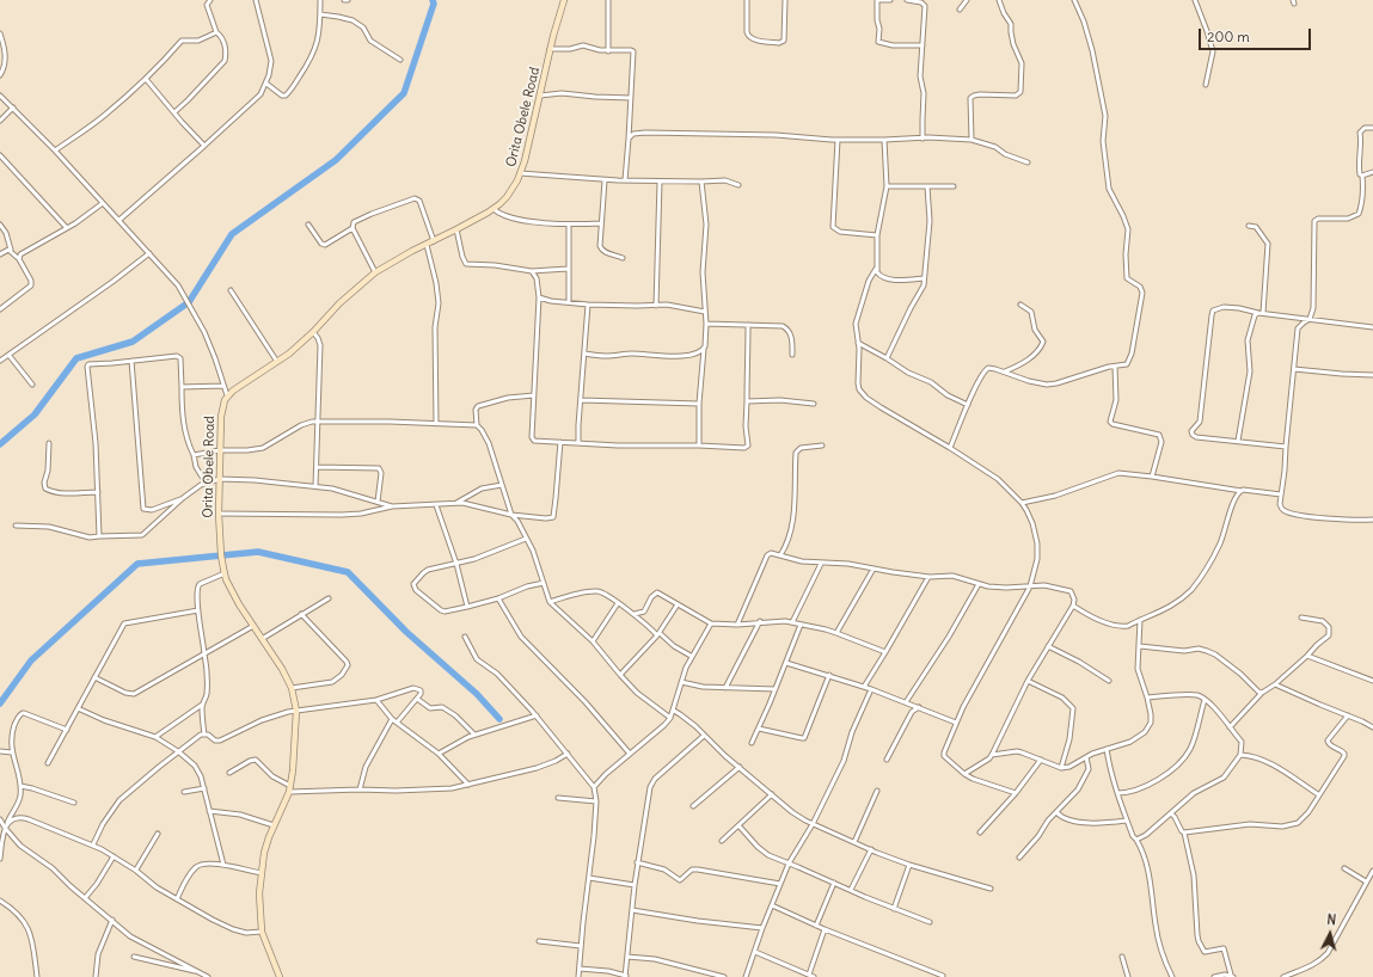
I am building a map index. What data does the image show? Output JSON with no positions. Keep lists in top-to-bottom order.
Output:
{
  "streets": {
    "main road": ["Orita Obele Road"]
  },
  "scale_bar": "200 m",
  "north": "top"
}
